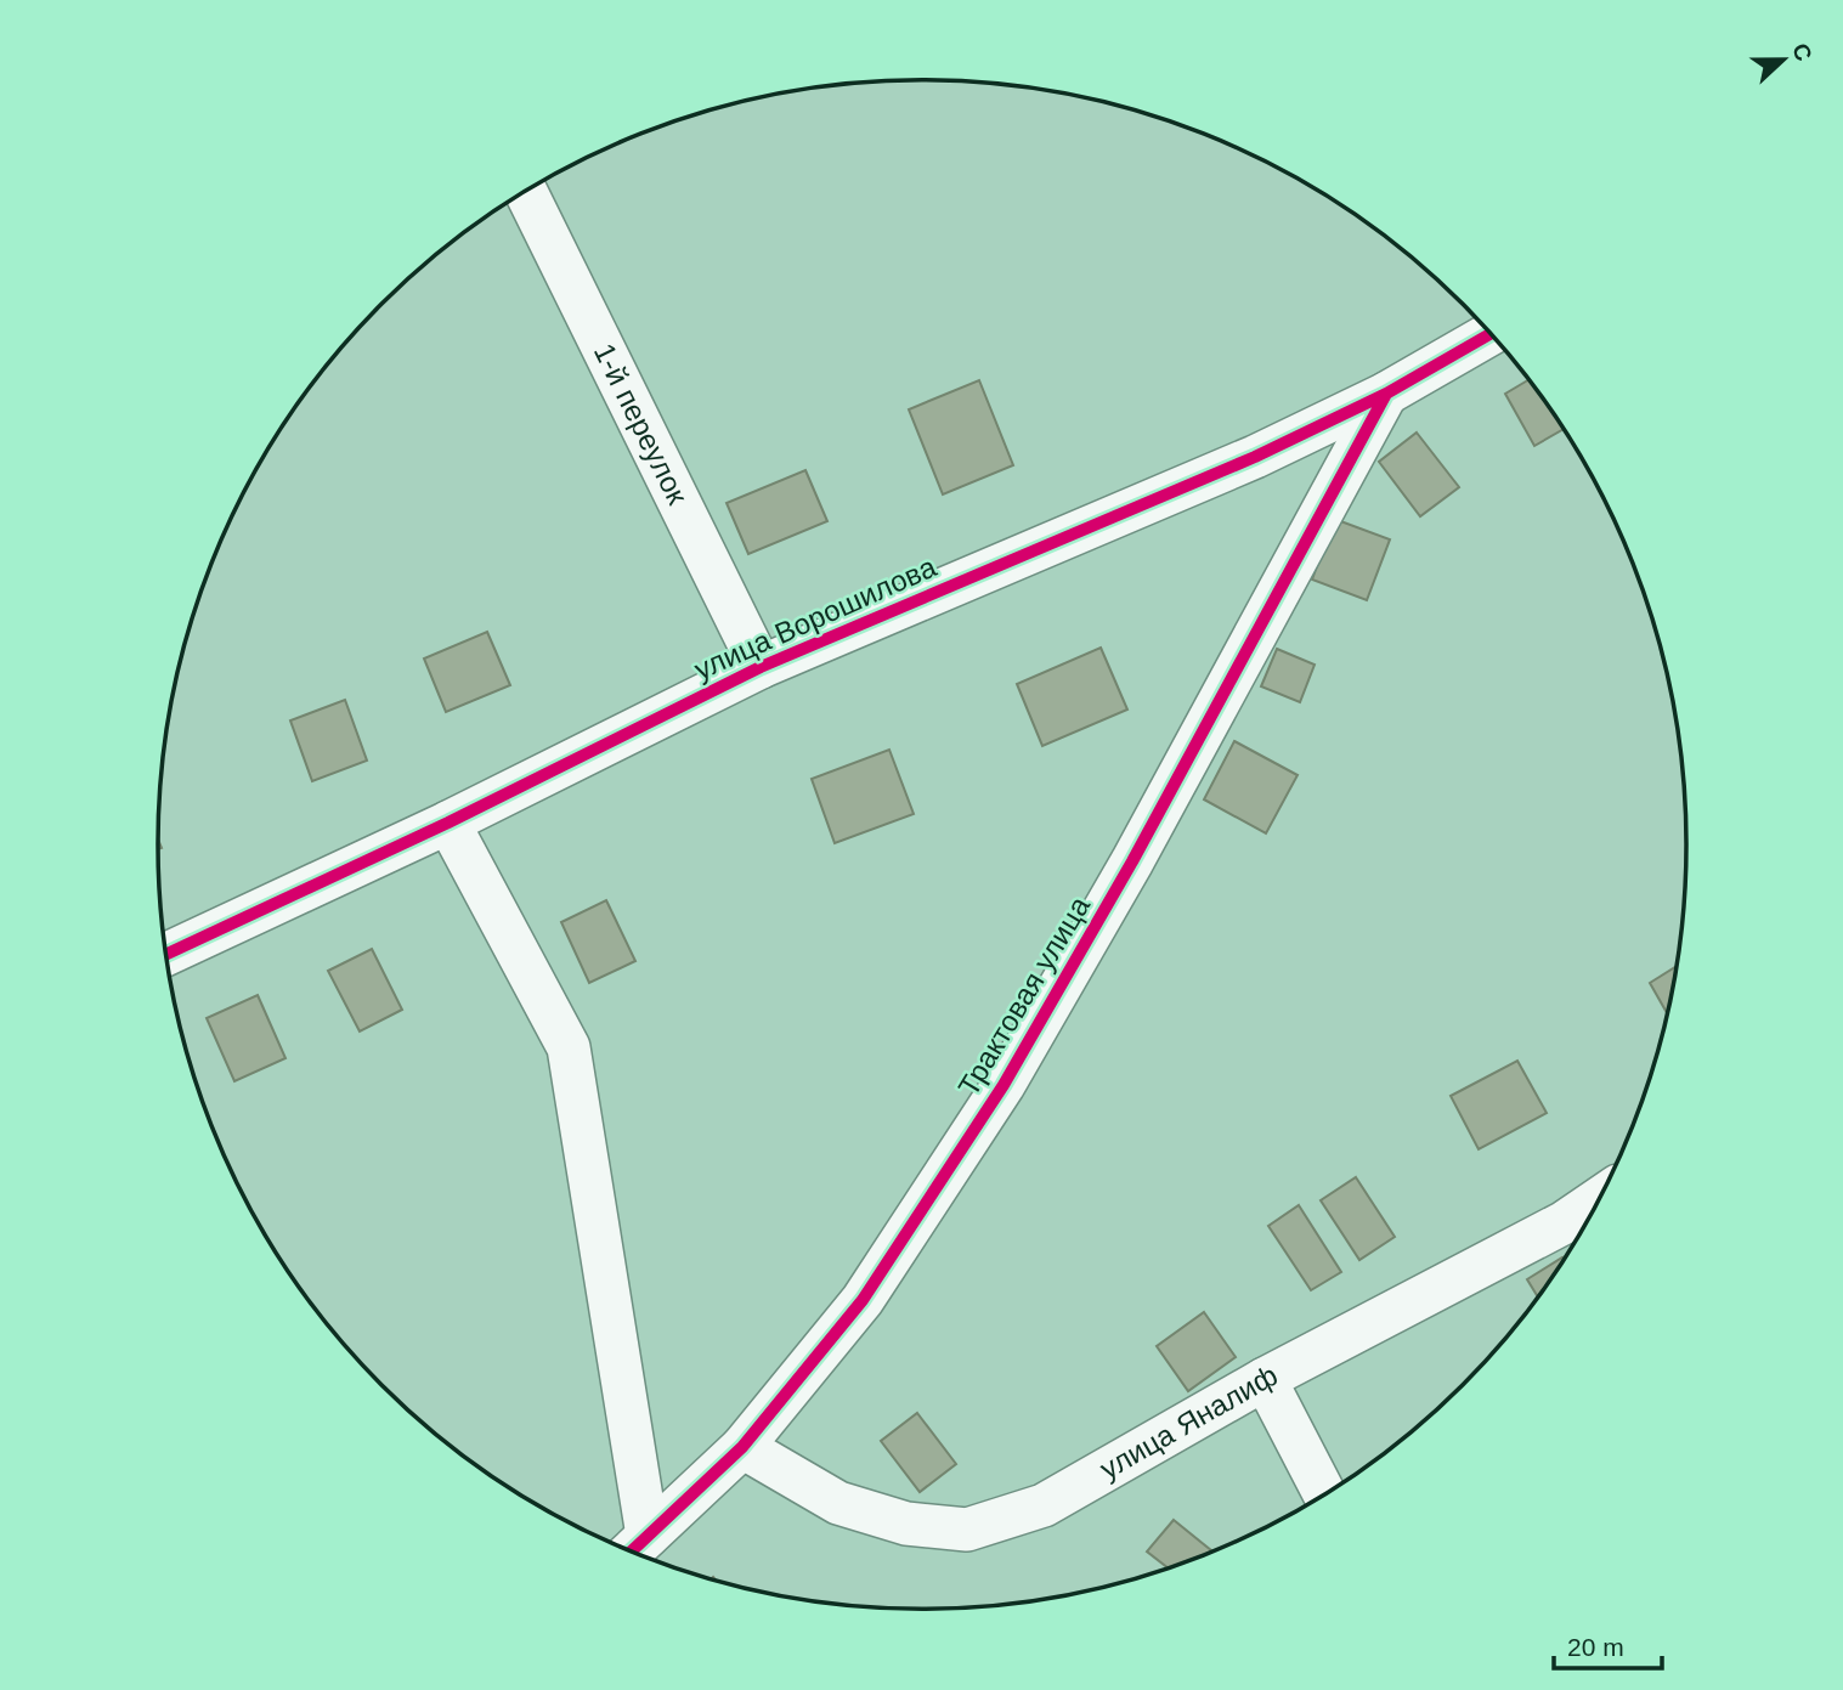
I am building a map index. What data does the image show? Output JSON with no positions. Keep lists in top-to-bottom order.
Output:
{
  "streets": {
    "street": [
      "1-й переулок",
      "улица Ворошилова",
      "Трактовая улица",
      "улица Яналиф"
    ]
  },
  "crossings": [
    ["1-й переулок", "улица Ворошилова"],
    ["улица Ворошилова", "Трактовая улица"],
    ["Трактовая улица", "улица Яналиф"]
  ],
  "scale_bar": "20 m",
  "north": "right"
}
